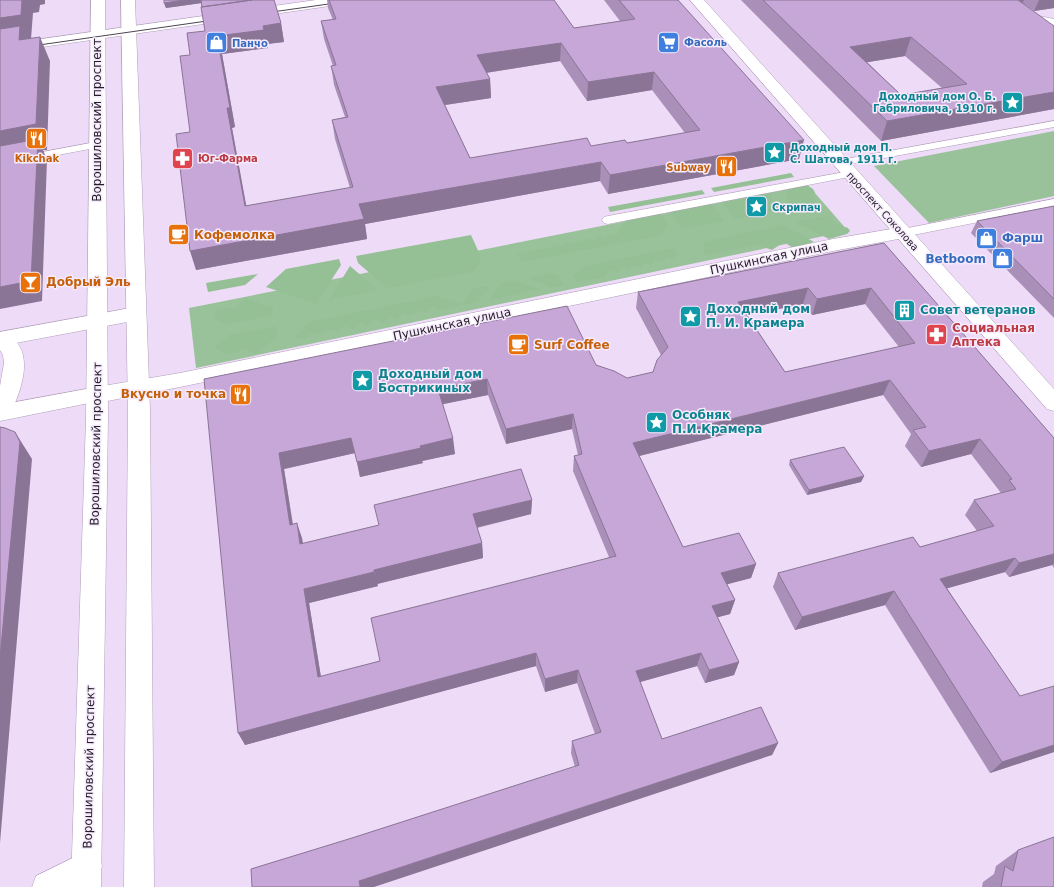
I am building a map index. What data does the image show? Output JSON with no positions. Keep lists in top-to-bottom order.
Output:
{
  "streets": {
    "main road": ["Ворошиловский проспект", "проспект Соколова", "Пушкинская улица"]
  },
  "crossings": [
    ["Ворошиловский проспект", "Пушкинская улица"],
    ["проспект Соколова", "Пушкинская улица"]
  ],
  "places": {
    "supermarket": ["Фасоль"],
    "shop": ["Панчо", "Фарш", "Betboom"],
    "place": [
      "Доходный дом О. Б. Габриловича, 1910 г.",
      "Доходный дом П. С. Шатова, 1911 г.",
      "Скрипач",
      "Доходный дом П. И. Крамера",
      "Доходный дом Бострикиных",
      "Особняк П.И.Крамера"
    ],
    "restaurant": ["Kikchak", "Subway", "Вкусно и точка"],
    "pharmacy": ["Юг-Фарма", "Социальная Аптека"],
    "cafe": ["Кофемолка", "Surf Coffee"],
    "bar": ["Добрый Эль"],
    "building": ["Совет ветеранов"]
  }
}
